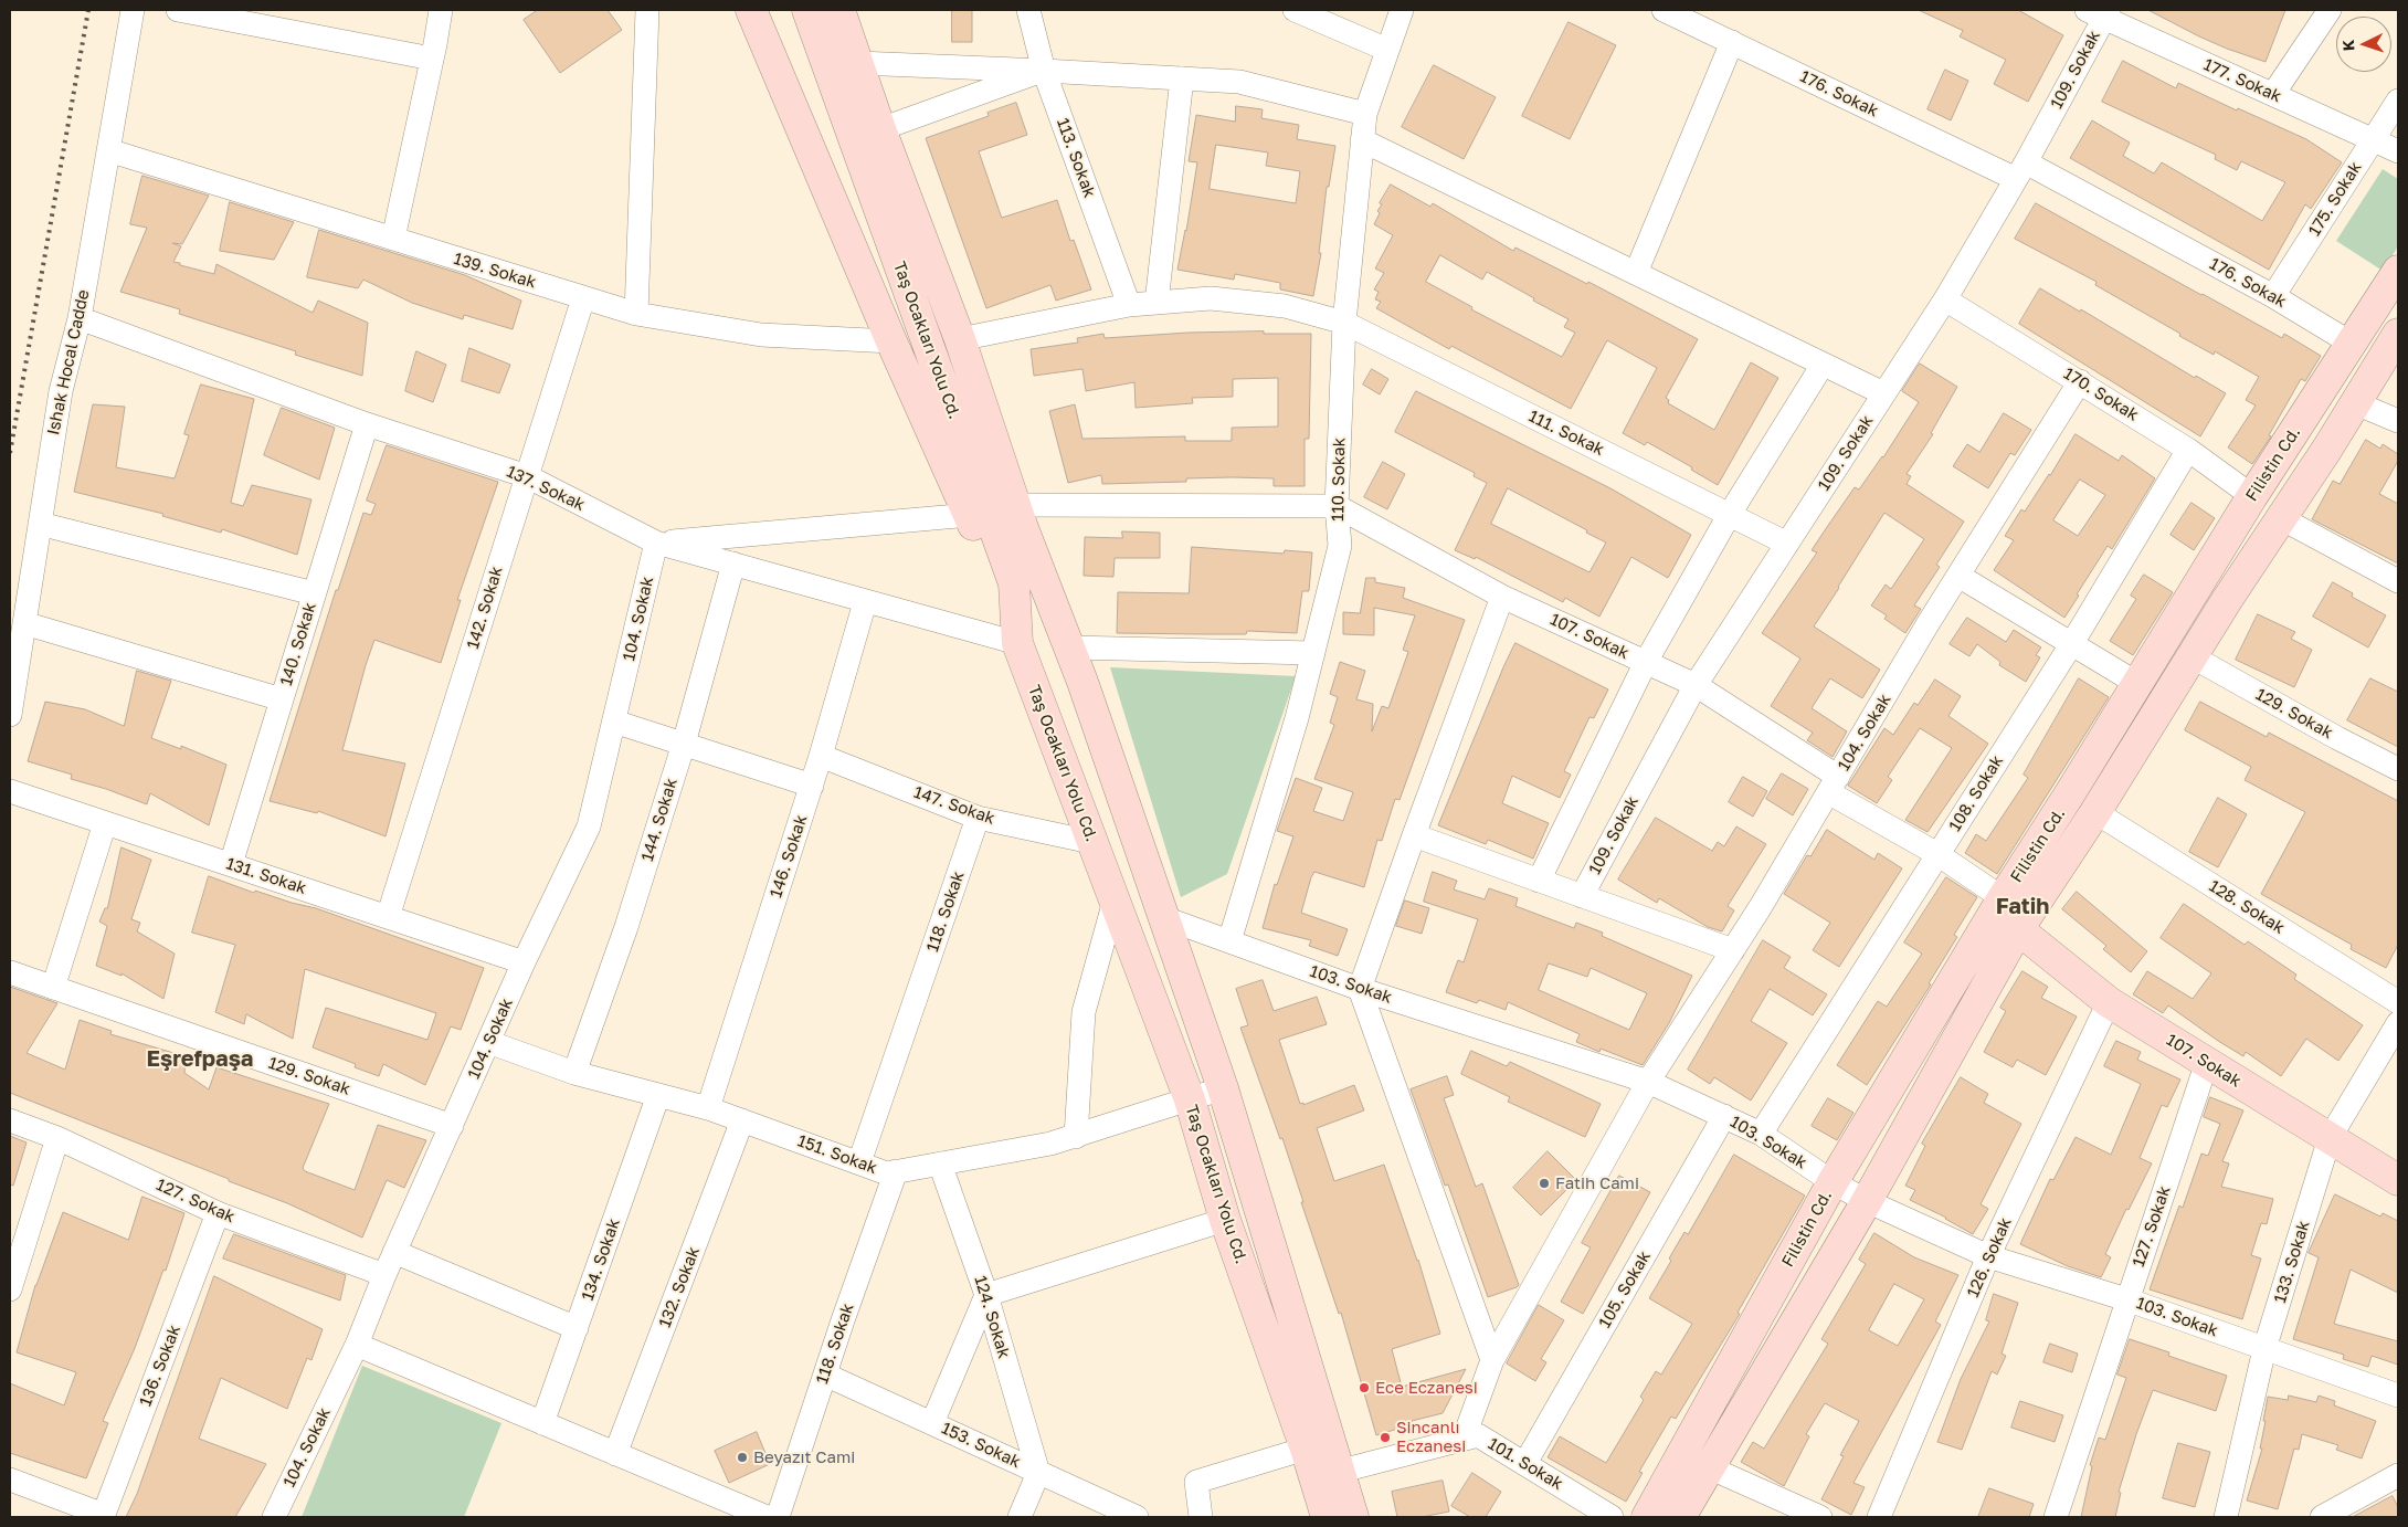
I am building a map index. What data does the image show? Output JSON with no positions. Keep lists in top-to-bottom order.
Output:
{
  "streets": {
    "main road": ["Taş Ocakları Yolu Cd.", "Filistin Cd.", "107. Sokak"],
    "street": [
      "109. Sokak",
      "177. Sokak",
      "176. Sokak",
      "113. Sokak",
      "175. Sokak",
      "139. Sokak",
      "Ishak Hocal Cadde",
      "170. Sokak",
      "111. Sokak",
      "110. Sokak",
      "137. Sokak",
      "142. Sokak",
      "104. Sokak",
      "140. Sokak",
      "129. Sokak",
      "108. Sokak",
      "147. Sokak",
      "144. Sokak",
      "146. Sokak",
      "131. Sokak",
      "128. Sokak",
      "118. Sokak",
      "103. Sokak",
      "151. Sokak",
      "127. Sokak",
      "126. Sokak",
      "134. Sokak",
      "133. Sokak",
      "132. Sokak",
      "105. Sokak",
      "124. Sokak",
      "136. Sokak",
      "153. Sokak",
      "101. Sokak"
    ]
  },
  "crossings": [
    ["109. Sokak", "177. Sokak"],
    ["109. Sokak", "176. Sokak"],
    ["109. Sokak", "170. Sokak"],
    ["109. Sokak", "111. Sokak"],
    ["109. Sokak", "107. Sokak"],
    ["177. Sokak", "175. Sokak"],
    ["176. Sokak", "175. Sokak"],
    ["176. Sokak", "Filistin Cd."],
    ["113. Sokak", "111. Sokak"],
    ["139. Sokak", "Ishak Hocal Cadde"],
    ["139. Sokak", "142. Sokak"],
    ["Taş Ocakları Yolu Cd.", "111. Sokak"],
    ["Taş Ocakları Yolu Cd.", "137. Sokak"],
    ["Taş Ocakları Yolu Cd.", "147. Sokak"],
    ["Taş Ocakları Yolu Cd.", "103. Sokak"],
    ["Taş Ocakları Yolu Cd.", "151. Sokak"],
    ["Taş Ocakları Yolu Cd.", "101. Sokak"],
    ["Ishak Hocal Cadde", "137. Sokak"],
    ["170. Sokak", "Filistin Cd."],
    ["170. Sokak", "104. Sokak"],
    ["170. Sokak", "108. Sokak"],
    ["111. Sokak", "110. Sokak"],
    ["Filistin Cd.", "107. Sokak"],
    ["Filistin Cd.", "129. Sokak"],
    ["Filistin Cd.", "128. Sokak"],
    ["Filistin Cd.", "103. Sokak"],
    ["110. Sokak", "107. Sokak"],
    ["110. Sokak", "103. Sokak"],
    ["137. Sokak", "142. Sokak"],
    ["137. Sokak", "104. Sokak"],
    ["137. Sokak", "140. Sokak"],
    ["137. Sokak", "144. Sokak"],
    ["137. Sokak", "146. Sokak"],
    ["142. Sokak", "131. Sokak"],
    ["104. Sokak", "107. Sokak"],
    ["104. Sokak", "129. Sokak"],
    ["104. Sokak", "131. Sokak"],
    ["104. Sokak", "103. Sokak"],
    ["104. Sokak", "151. Sokak"],
    ["104. Sokak", "127. Sokak"],
    ["104. Sokak", "101. Sokak"],
    ["107. Sokak", "108. Sokak"],
    ["107. Sokak", "127. Sokak"],
    ["107. Sokak", "126. Sokak"],
    ["107. Sokak", "133. Sokak"],
    ["140. Sokak", "131. Sokak"],
    ["108. Sokak", "103. Sokak"],
    ["147. Sokak", "146. Sokak"],
    ["147. Sokak", "118. Sokak"],
    ["144. Sokak", "151. Sokak"],
    ["146. Sokak", "151. Sokak"],
    ["118. Sokak", "151. Sokak"],
    ["118. Sokak", "153. Sokak"],
    ["103. Sokak", "127. Sokak"],
    ["103. Sokak", "126. Sokak"],
    ["103. Sokak", "133. Sokak"],
    ["103. Sokak", "105. Sokak"],
    ["151. Sokak", "134. Sokak"],
    ["151. Sokak", "132. Sokak"],
    ["151. Sokak", "124. Sokak"],
    ["127. Sokak", "136. Sokak"],
    ["105. Sokak", "101. Sokak"],
    ["124. Sokak", "153. Sokak"]
  ],
  "districts": ["Fatih", "Eşrefpaşa"],
  "places": [
    "Fatih Cami",
    "Ece Eczanesi",
    "Sincanlı Eczanesi",
    "Beyazıt Cami"
  ],
  "north": "left"
}
